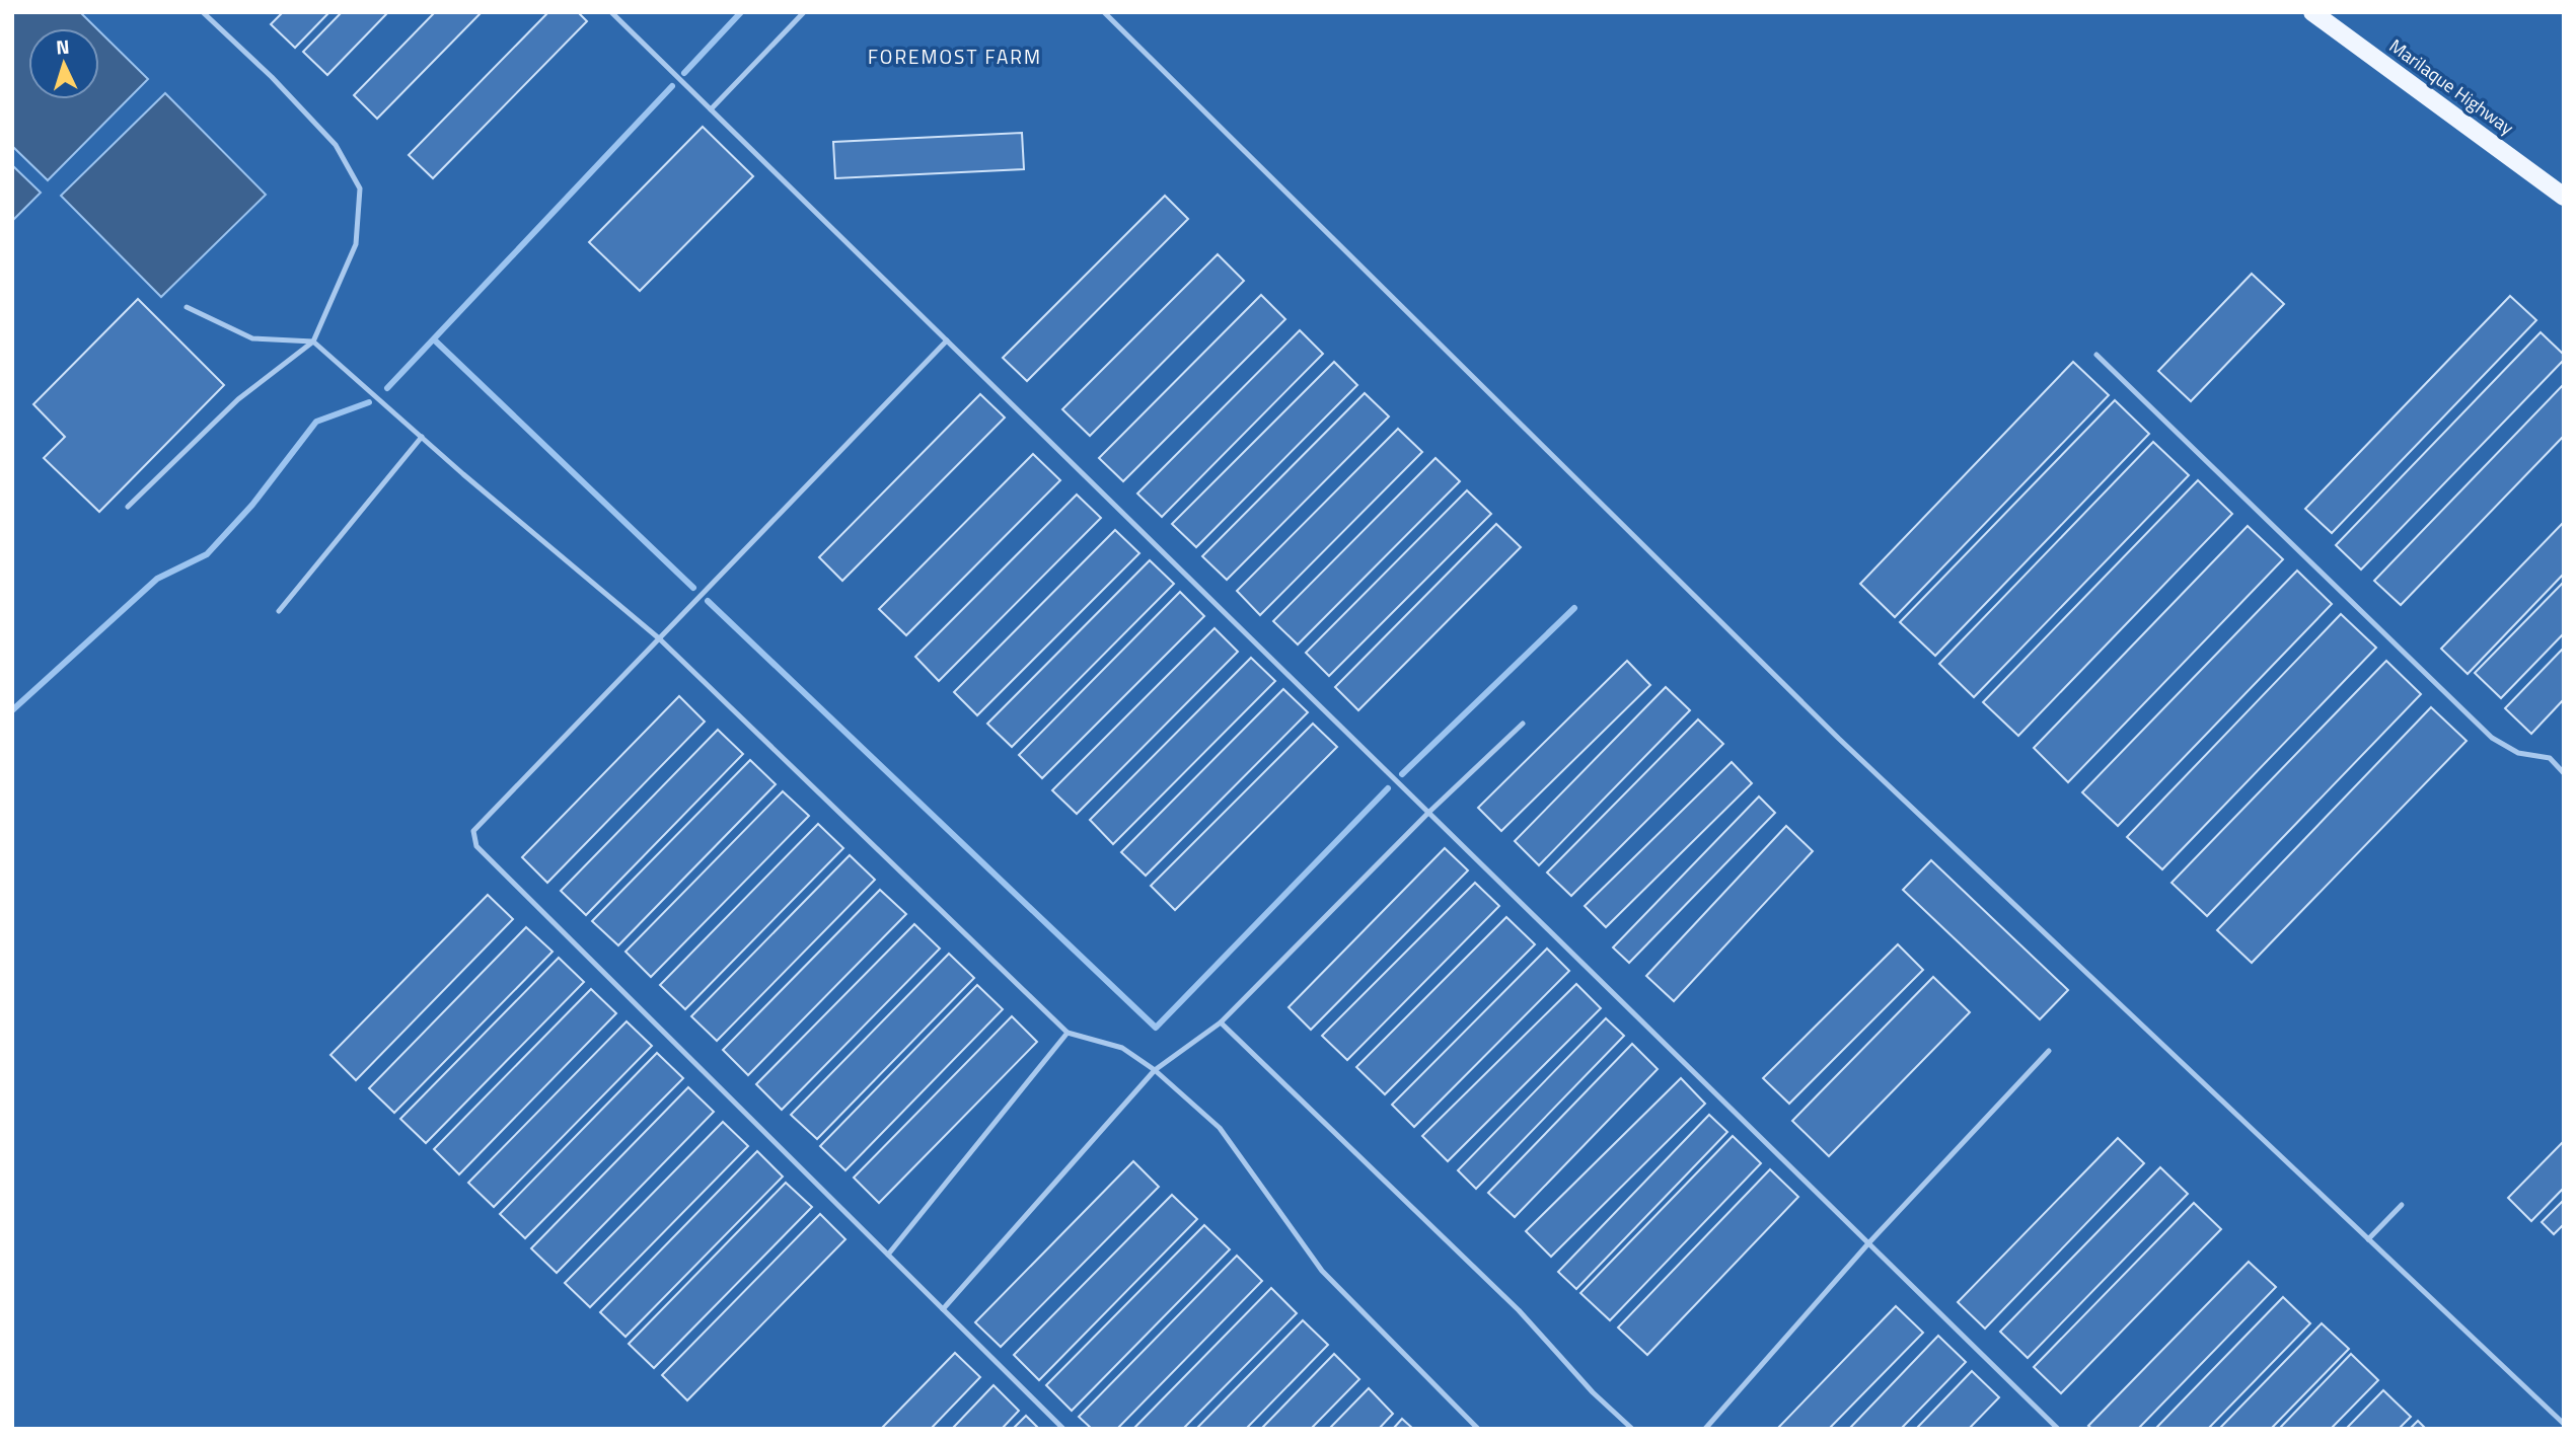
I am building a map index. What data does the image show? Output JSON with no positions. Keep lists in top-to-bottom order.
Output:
{
  "streets": {
    "main road": ["Marilaque Highway"]
  },
  "districts": ["FOREMOST FARM"],
  "north": "top"
}
